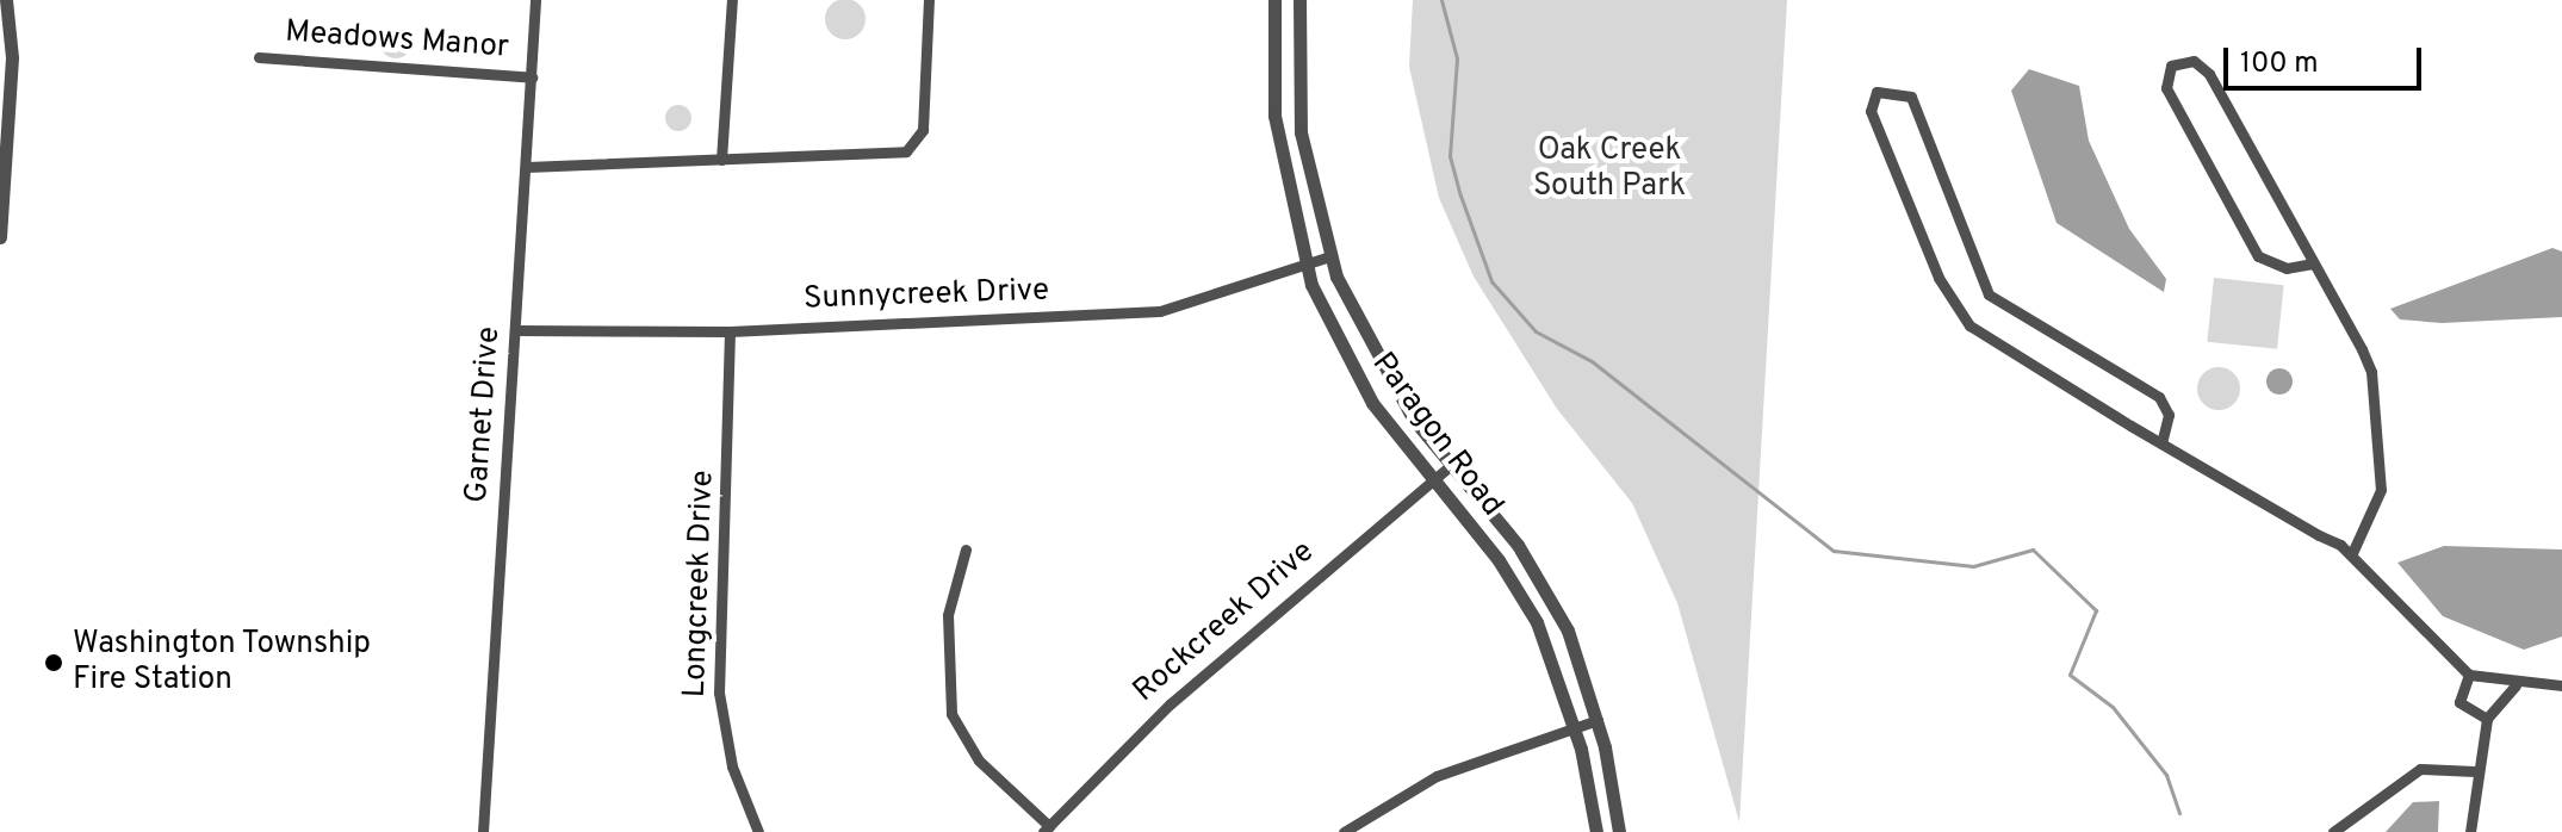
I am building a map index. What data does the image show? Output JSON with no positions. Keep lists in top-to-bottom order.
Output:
{
  "streets": {
    "street": [
      "Meadows Manor",
      "Sunnycreek Drive",
      "Garnet Drive",
      "Paragon Road",
      "Longcreek Drive",
      "Rockcreek Drive"
    ]
  },
  "crossings": [
    ["Meadows Manor", "Garnet Drive"],
    ["Sunnycreek Drive", "Garnet Drive"],
    ["Sunnycreek Drive", "Paragon Road"],
    ["Sunnycreek Drive", "Longcreek Drive"],
    ["Paragon Road", "Rockcreek Drive"]
  ],
  "parks": ["Oak Creek South Park"],
  "places": ["Washington Township Fire Station"],
  "scale_bar": "100 m"
}
